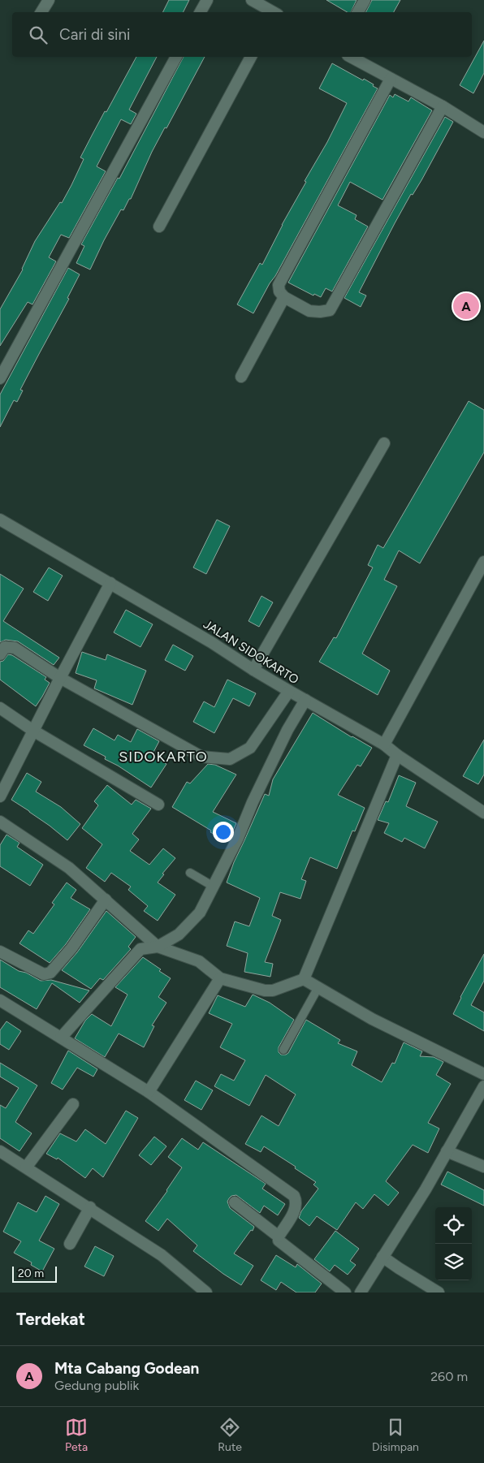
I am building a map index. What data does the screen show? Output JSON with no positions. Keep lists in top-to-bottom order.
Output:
{
  "streets": {
    "street": ["JALAN SIDOKARTO"]
  },
  "districts": ["SIDOKARTO"],
  "scale_bar": "20 m",
  "page": {
    "search": "Cari di sini",
    "pins": "A",
    "scale": "20 m",
    "heading": "Terdekat",
    "list": [
      {
        "mark": "A",
        "name": "Mta Cabang Godean",
        "note": "Gedung publik",
        "value": "260 m"
      }
    ],
    "nav": ["Peta", "Rute", "Disimpan"]
  }
}
